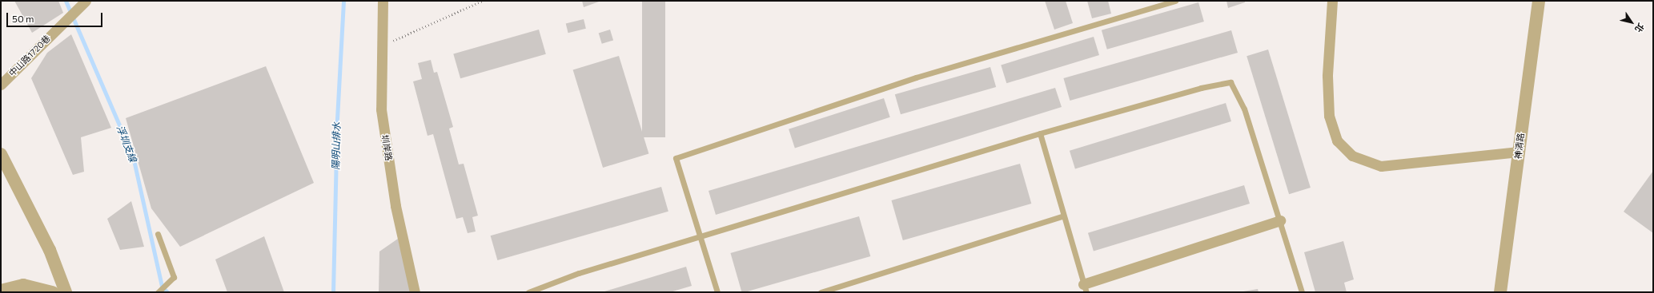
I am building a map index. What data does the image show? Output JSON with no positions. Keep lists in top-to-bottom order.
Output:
{
  "streets": {
    "street": ["中山路1720巷", "神清路", "圳岸路"]
  },
  "water": ["浮圳支線", "陽明山排水"],
  "scale_bar": "50 m",
  "north": "bottom right"
}
